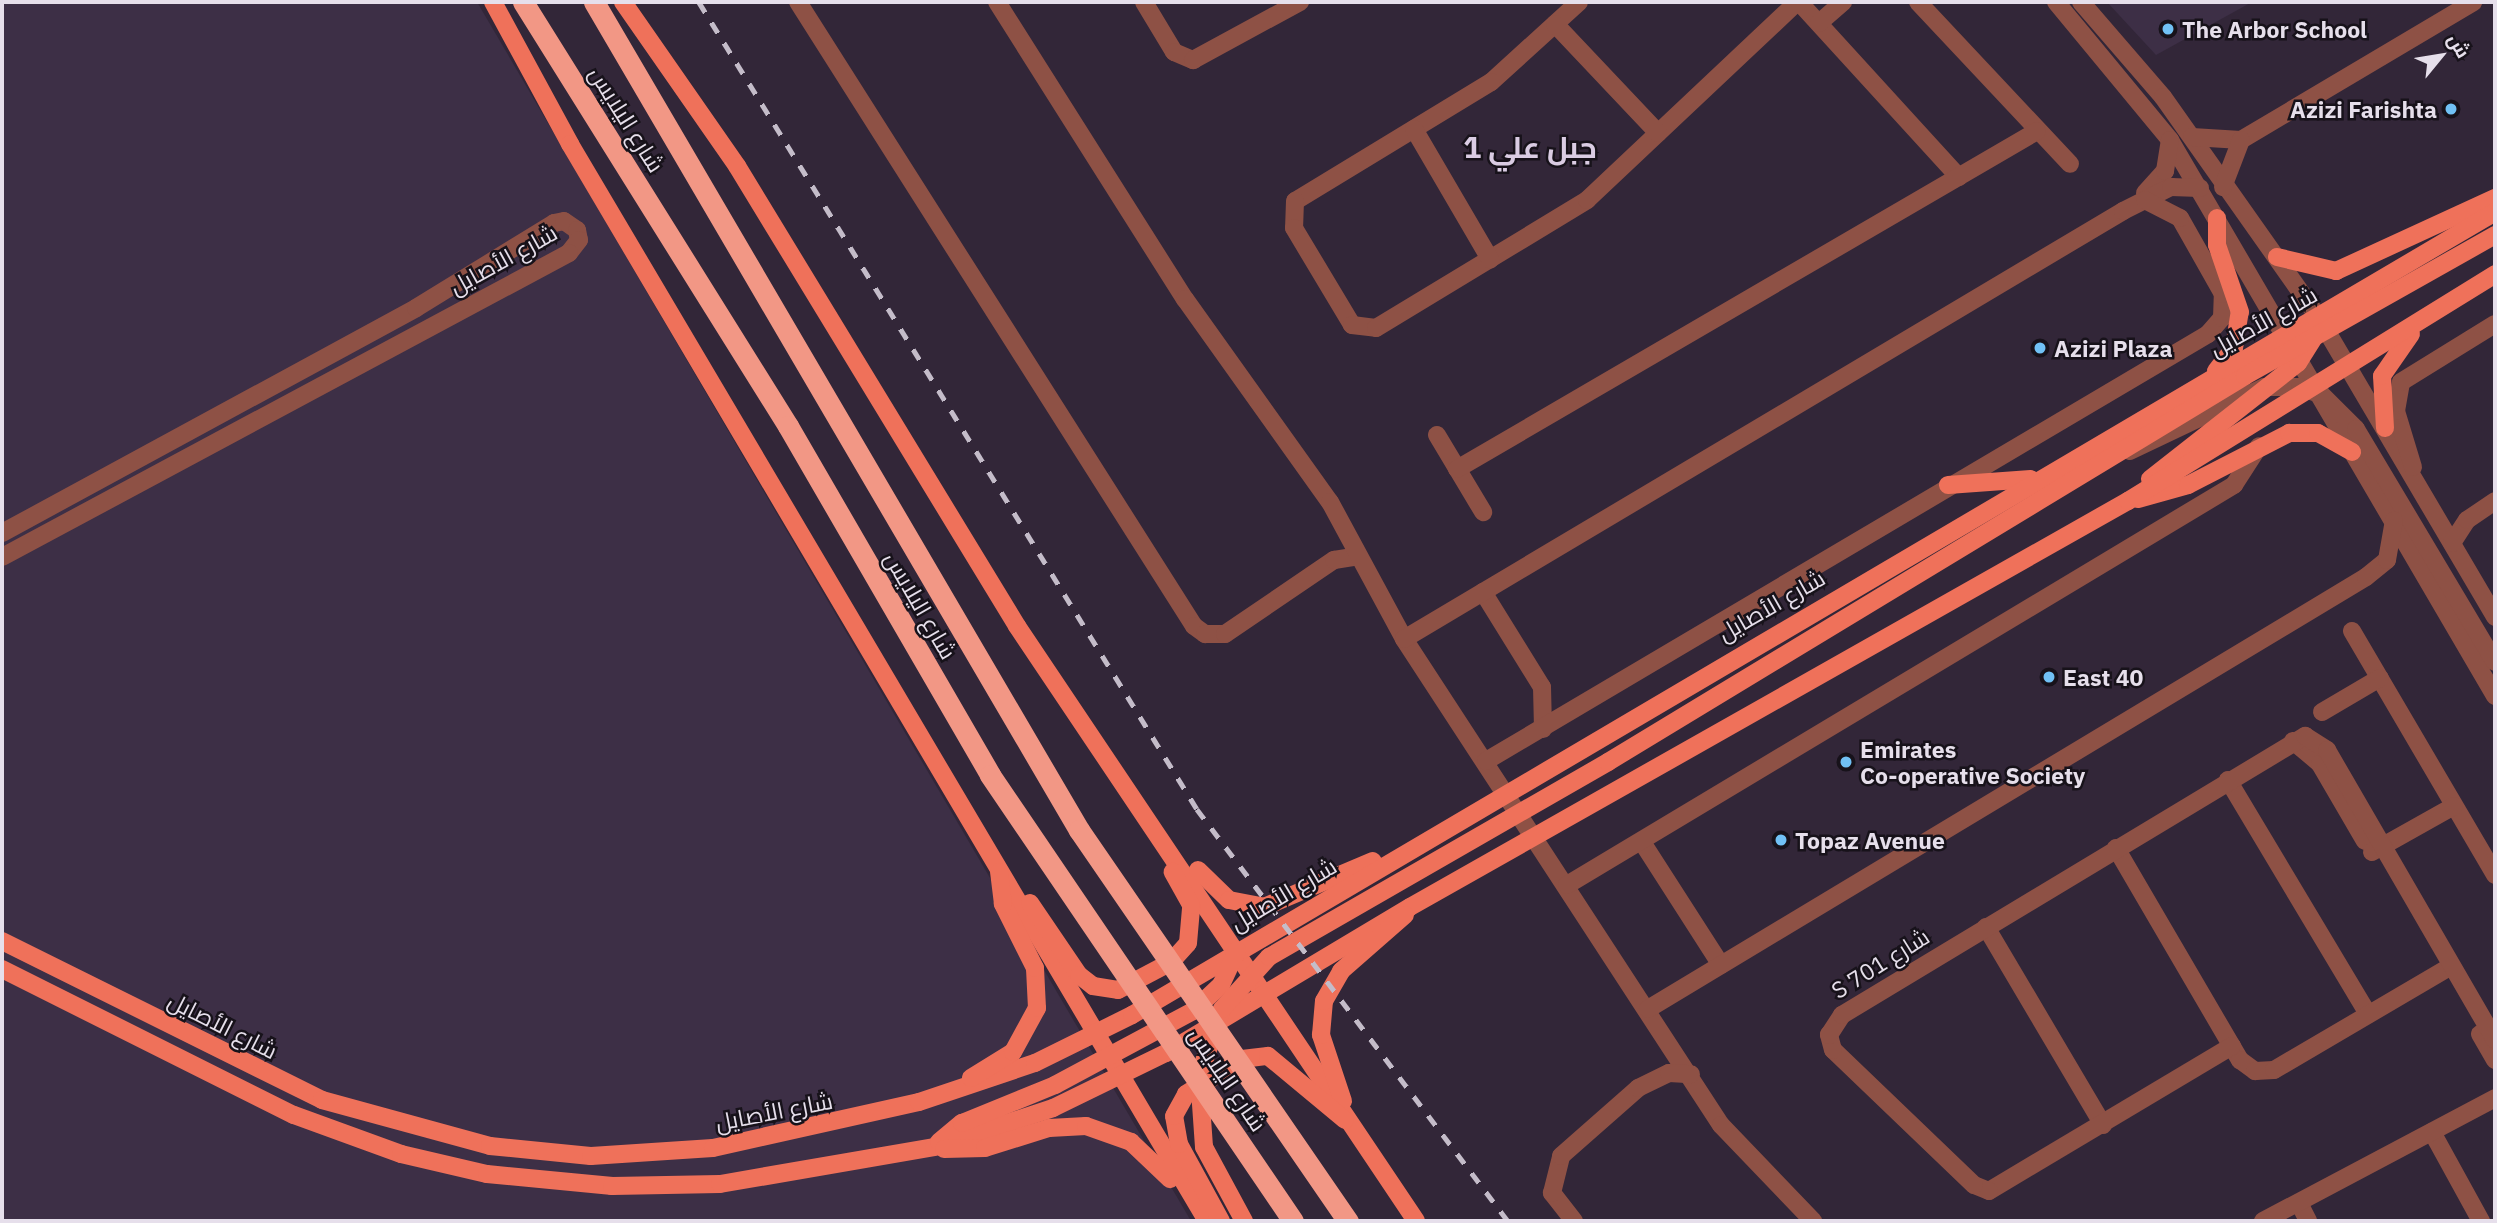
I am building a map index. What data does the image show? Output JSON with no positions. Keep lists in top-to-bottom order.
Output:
{
  "streets": {
    "highway": ["شارع اليلايس"],
    "main road": ["شارع الأصايل"],
    "street": ["S 701 شارع"]
  },
  "districts": ["جبل علي 1"],
  "places": [
    "The Arbor School",
    "Azizi Farishta",
    "Azizi Plaza",
    "East 40",
    "Emirates Co-operative Society",
    "Topaz Avenue"
  ],
  "north": "top right"
}
